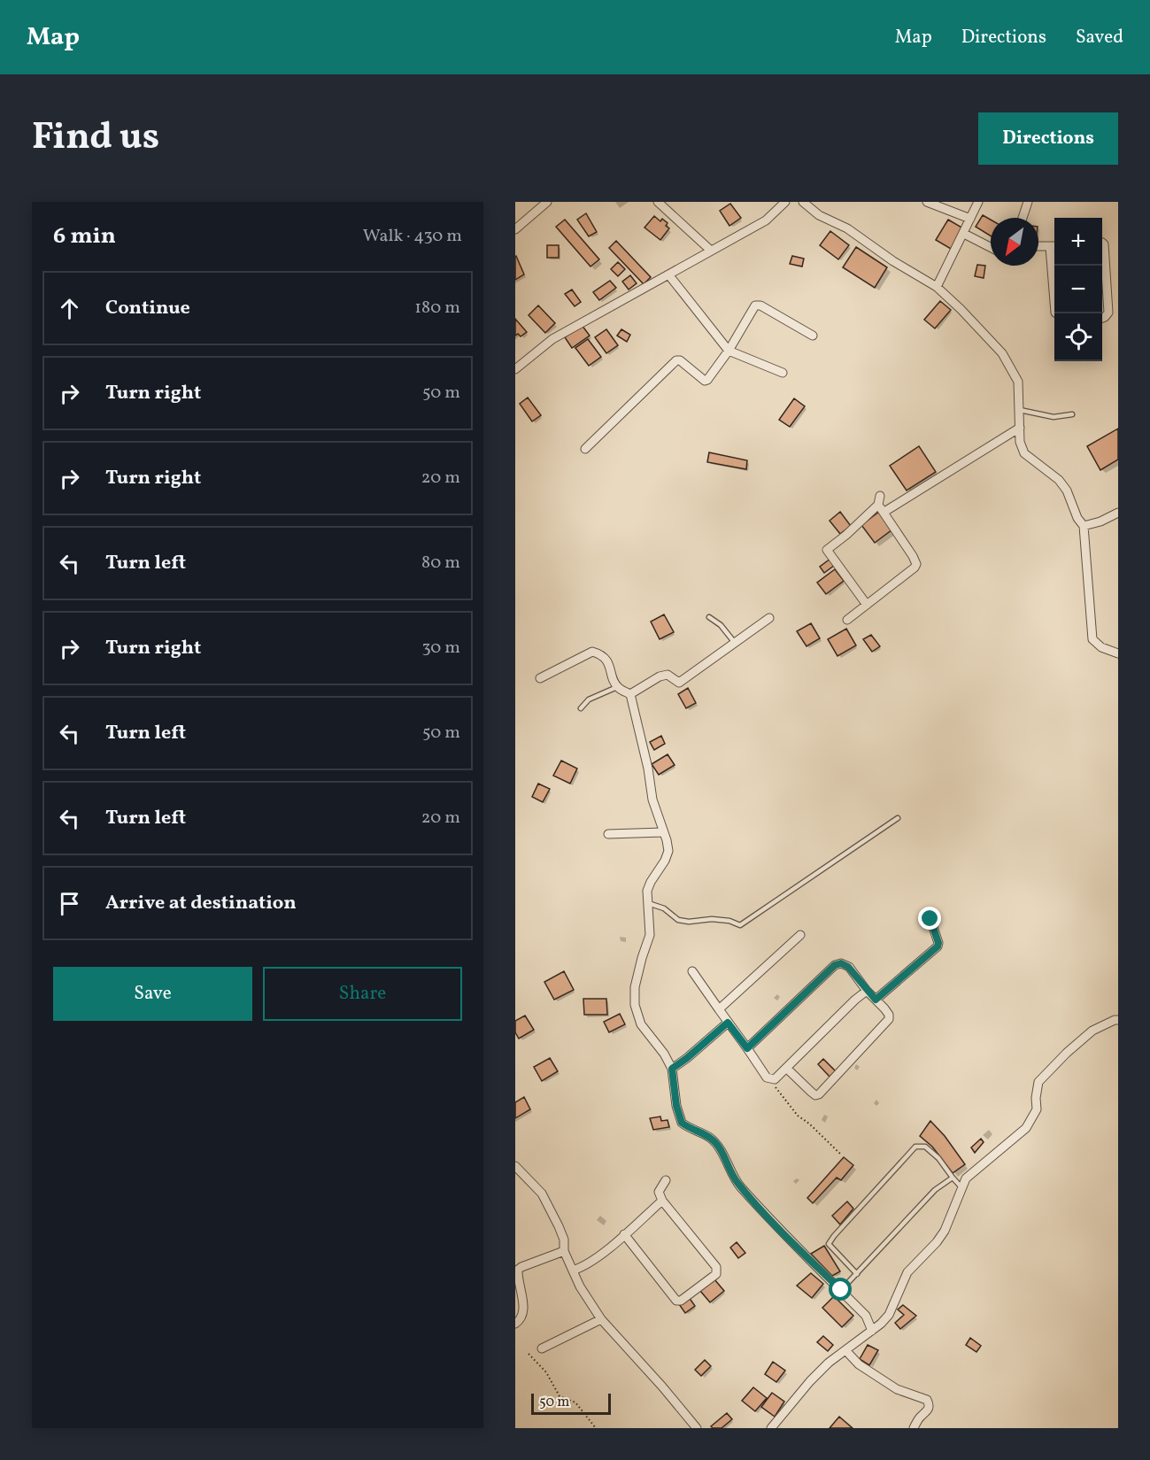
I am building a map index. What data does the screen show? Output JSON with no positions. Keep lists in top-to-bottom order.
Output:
{
  "scale_bar": "50 m",
  "north": "bottom left",
  "page": {
    "header": "Map",
    "nav": ["Map", "Directions", "Saved"],
    "title": "Find us",
    "buttons": [
      "Directions",
      ["Save", "Share"]
    ],
    "heading": ["6 min", "Walk · 430 m"],
    "map_buttons": ["+", "−"],
    "list": [
      ["Continue", "180 m"],
      ["Turn right", "50 m"],
      ["Turn right", "20 m"],
      ["Turn left", "80 m"],
      ["Turn right", "30 m"],
      ["Turn left", "50 m"],
      ["Turn left", "20 m"],
      "Arrive at destination"
    ],
    "scale": "50 m"
  }
}
